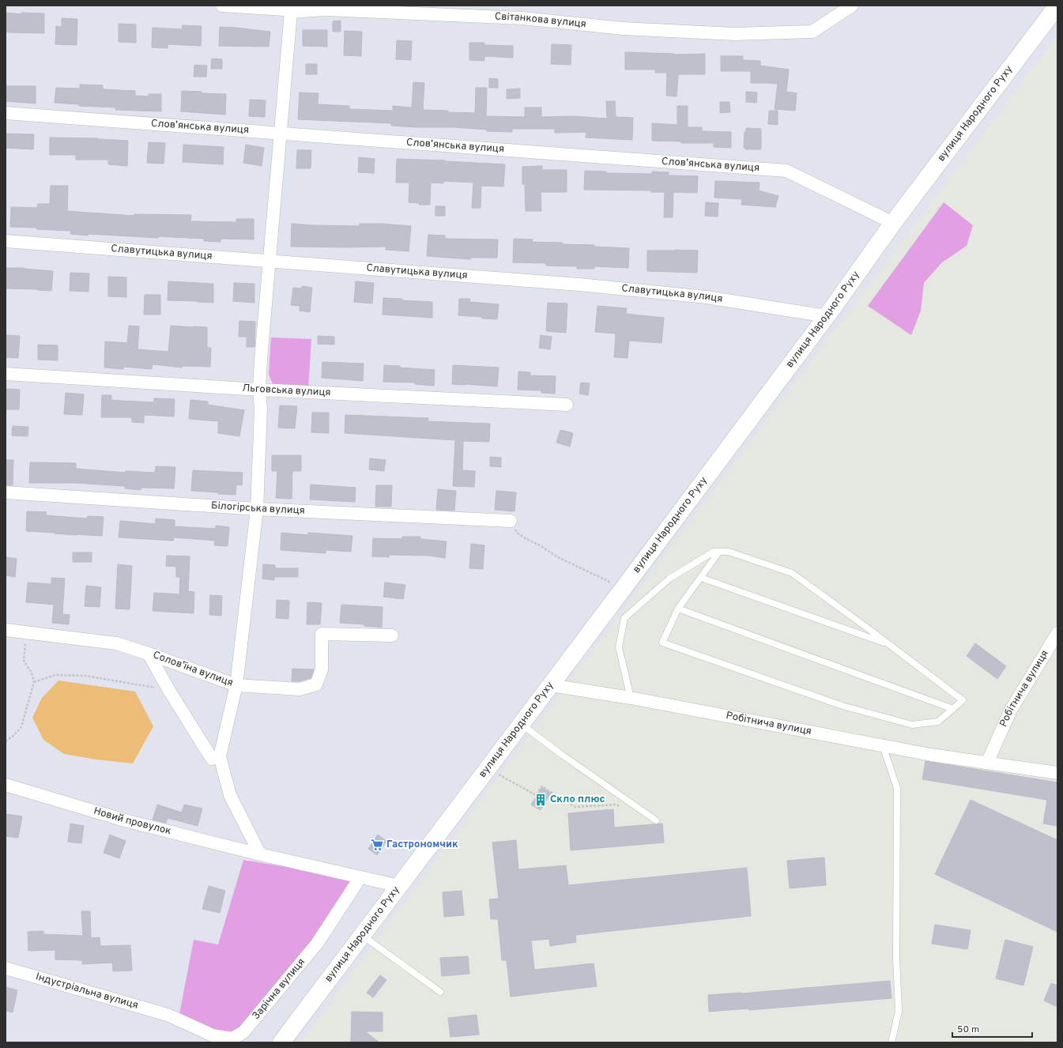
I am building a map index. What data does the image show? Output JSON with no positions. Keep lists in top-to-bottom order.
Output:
{
  "streets": {
    "main road": ["вулиця Народного Руху"],
    "street": [
      "Світанкова вулиця",
      "Словʼянська вулиця",
      "Славутицька вулиця",
      "Льговська вулиця",
      "Білогірська вулиця",
      "Соловʼїна вулиця",
      "Робітнича вулиця",
      "Новий провулок",
      "Зарічна вулиця",
      "Індустріальна вулиця"
    ]
  },
  "crossings": [
    ["вулиця Народного Руху", "Словʼянська вулиця"],
    ["вулиця Народного Руху", "Славутицька вулиця"],
    ["вулиця Народного Руху", "Робітнича вулиця"],
    ["вулиця Народного Руху", "Новий провулок"],
    ["Новий провулок", "Зарічна вулиця"],
    ["Зарічна вулиця", "Індустріальна вулиця"]
  ],
  "places": {
    "building": ["Скло плюс"],
    "supermarket": ["Гастрономчик"]
  },
  "scale_bar": "50 m"
}
